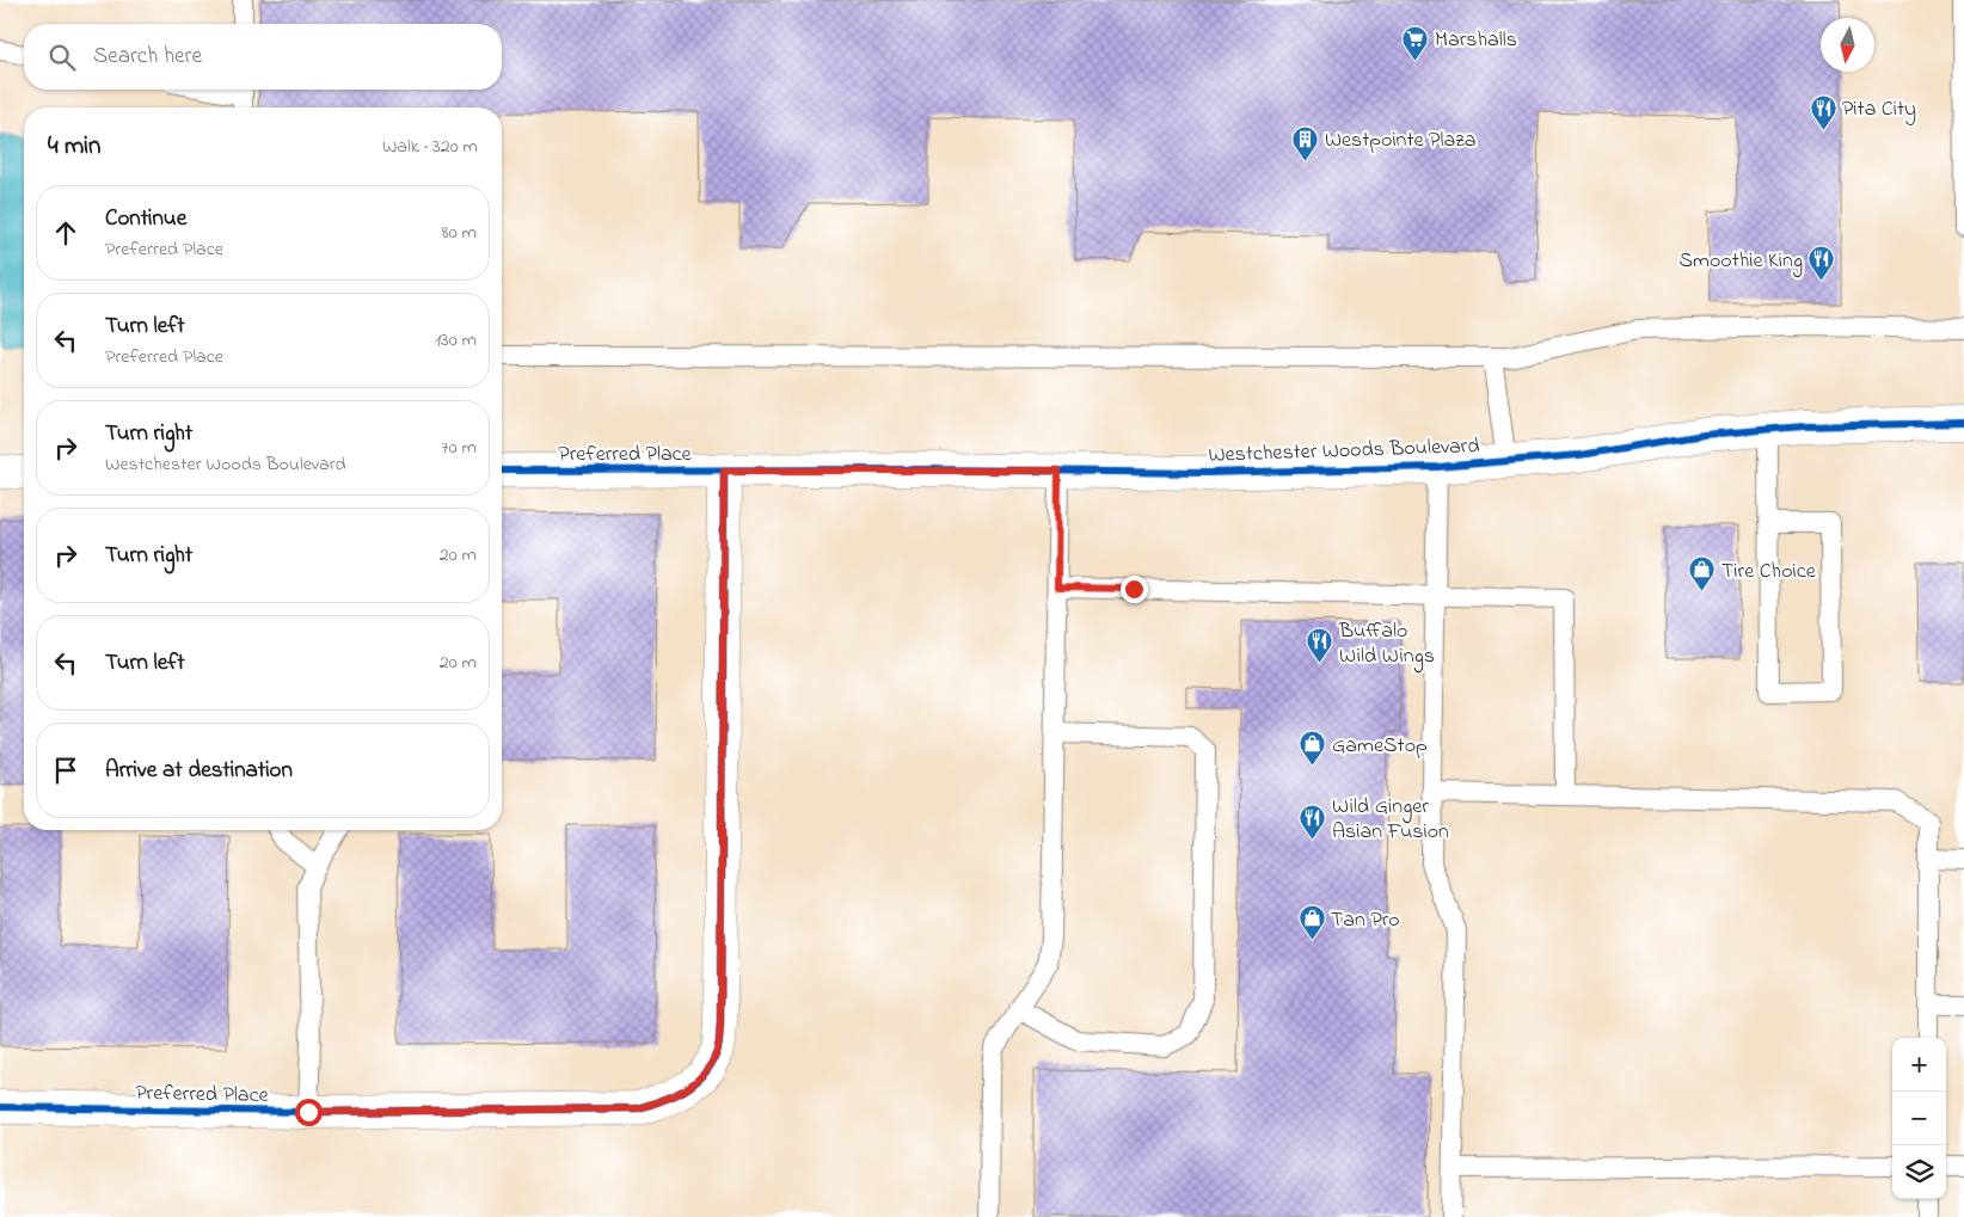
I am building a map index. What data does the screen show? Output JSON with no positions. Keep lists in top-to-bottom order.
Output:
{
  "streets": {
    "street": ["Westchester Woods Boulevard", "Preferred Place"]
  },
  "crossings": [
    ["Westchester Woods Boulevard", "Preferred Place"]
  ],
  "places": {
    "supermarket": ["Marshalls"],
    "restaurant": [
      "Pita City",
      "Smoothie King",
      "Buffalo Wild Wings",
      "Wild Ginger Asian Fusion"
    ],
    "building": ["Westpointe Plaza"],
    "shop": ["Tire Choice", "GameStop", "Tan Pro"]
  },
  "north": "bottom",
  "page": {
    "search": "Search here",
    "heading": ["4 min", "Walk · 320 m"],
    "list": [
      ["Continue", "Preferred Place", "80 m"],
      ["Turn left", "Preferred Place", "130 m"],
      ["Turn right", "Westchester Woods Boulevard", "70 m"],
      ["Turn right", "20 m"],
      ["Turn left", "20 m"],
      "Arrive at destination"
    ],
    "map_buttons": ["+", "−"]
  }
}
